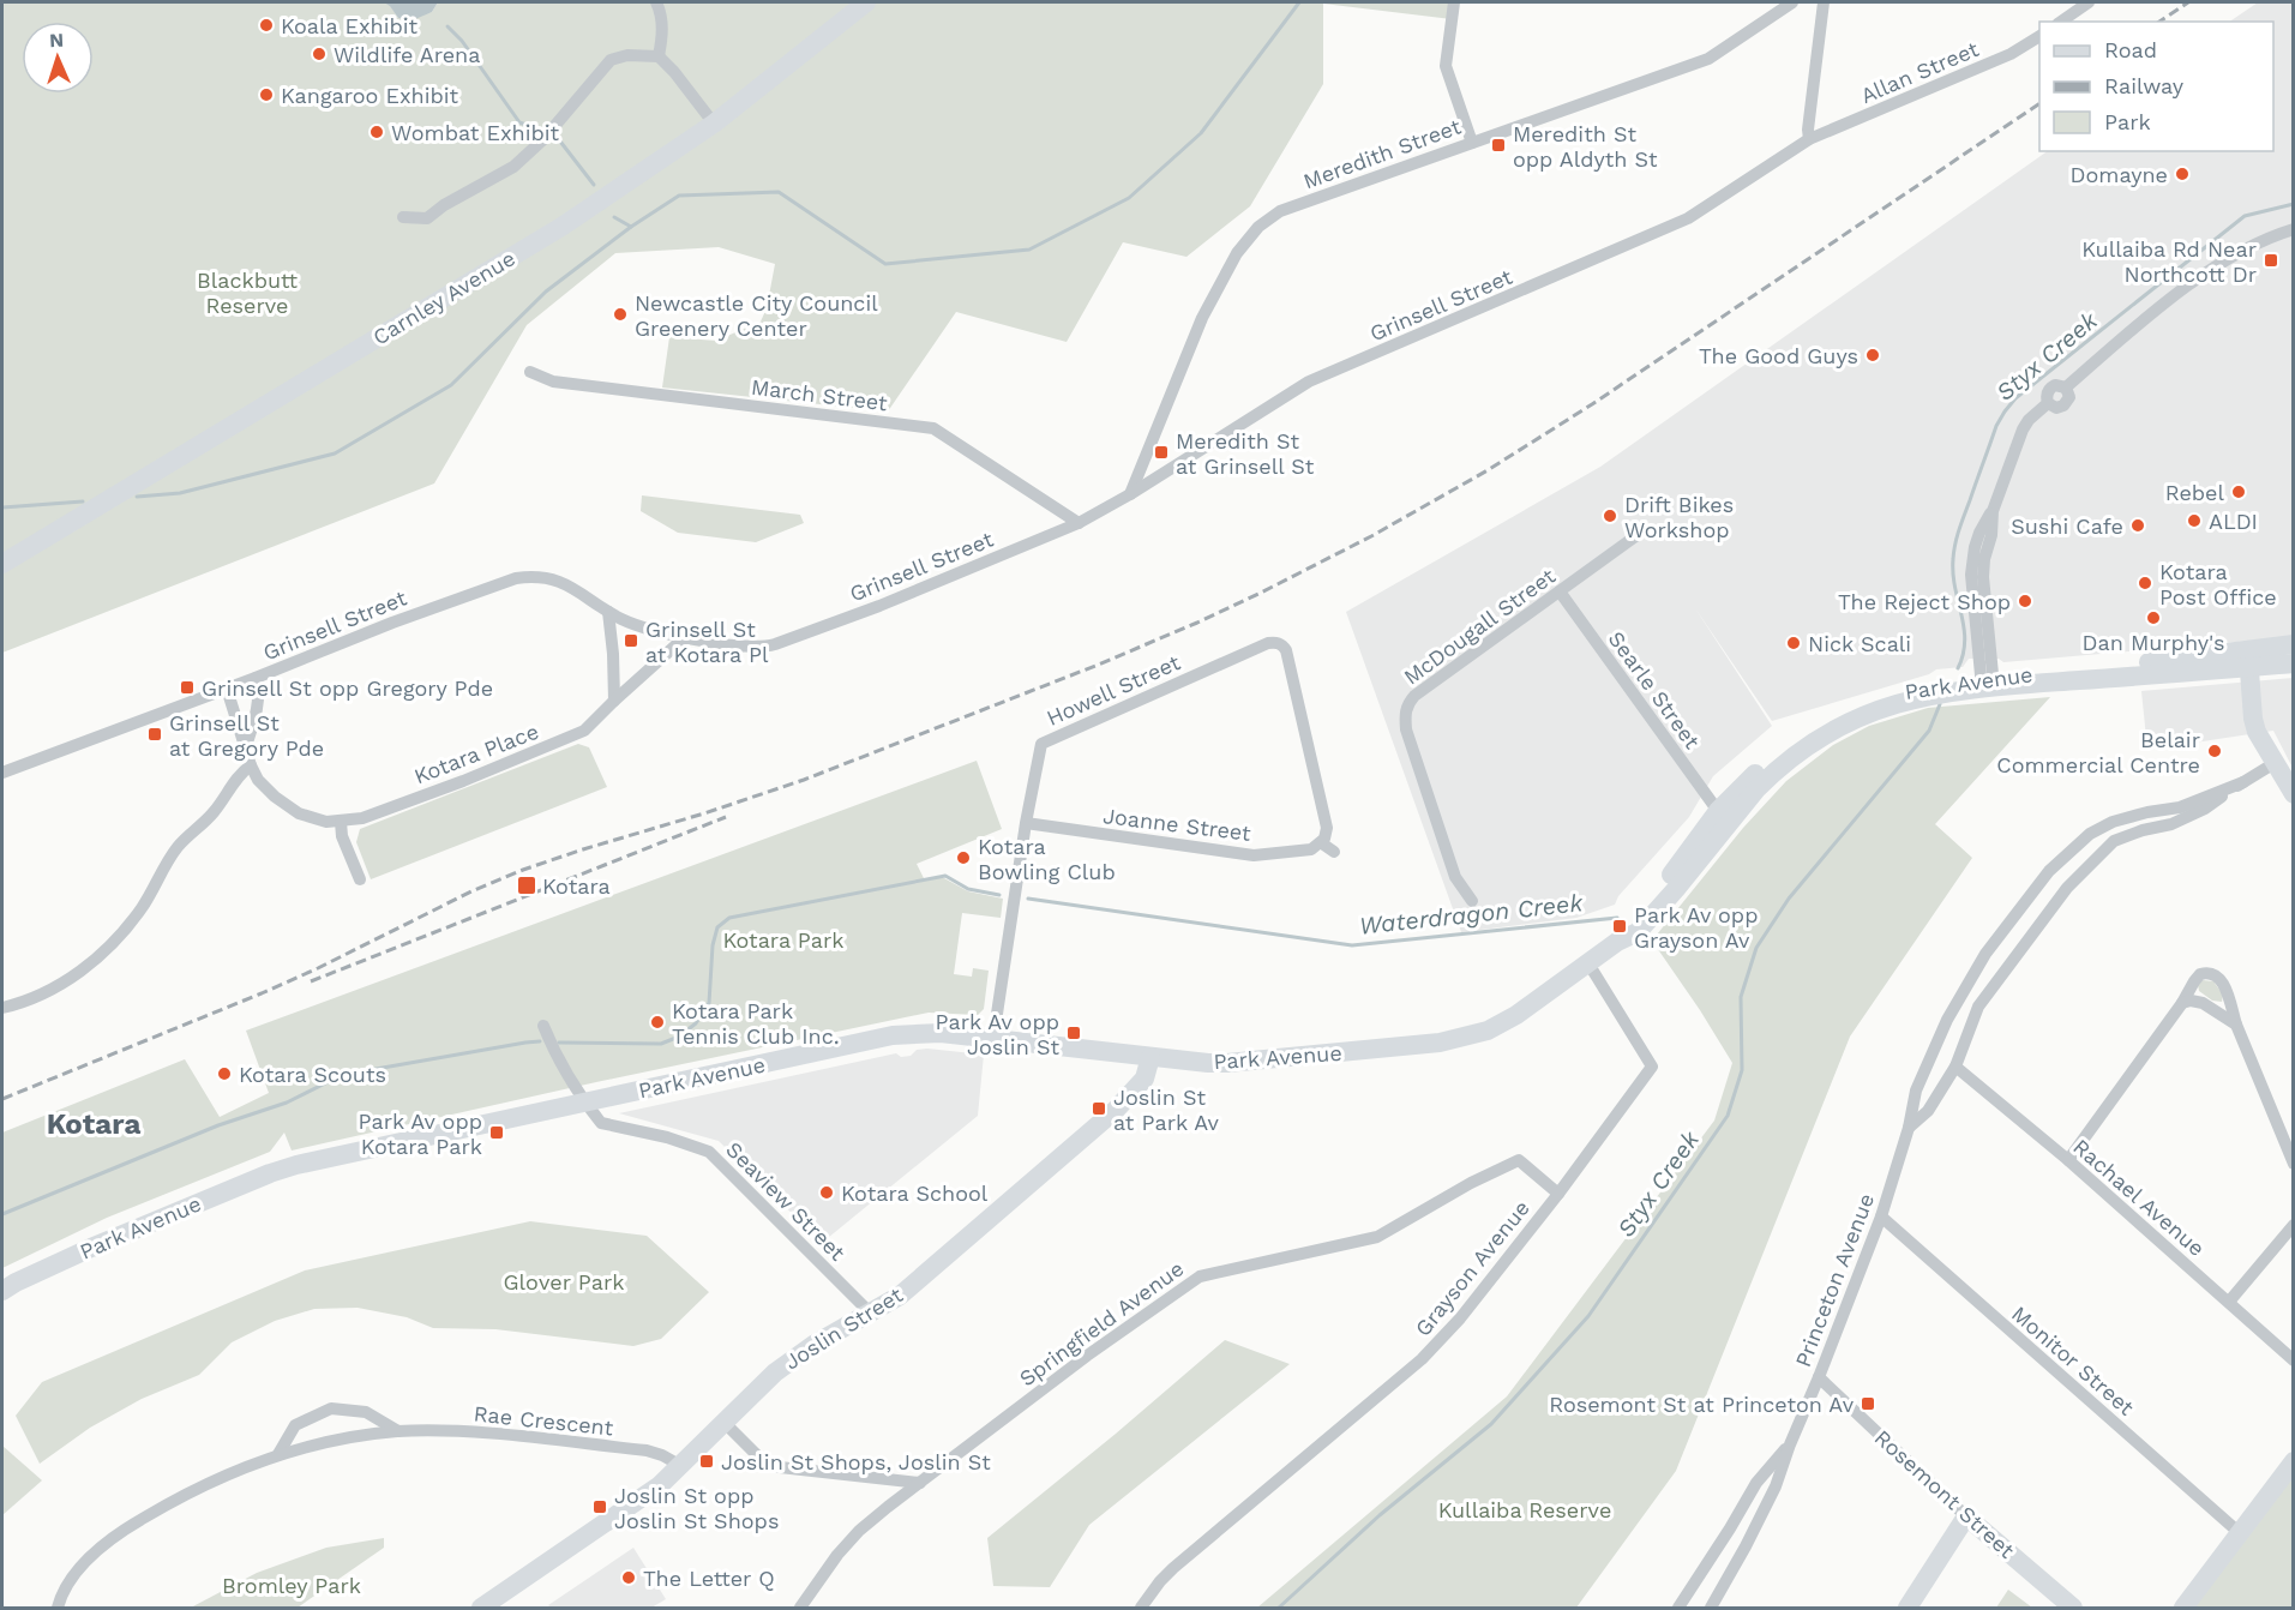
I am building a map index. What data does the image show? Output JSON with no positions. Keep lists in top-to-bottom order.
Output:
{
  "streets": {
    "main road": [
      "Carnley Avenue",
      "Park Avenue",
      "Joslin Street",
      "Rosemont Street"
    ],
    "street": [
      "Allan Street",
      "Meredith Street",
      "Grinsell Street",
      "March Street",
      "McDougall Street",
      "Howell Street",
      "Searle Street",
      "Kotara Place",
      "Joanne Street",
      "Rachael Avenue",
      "Seaview Street",
      "Grayson Avenue",
      "Princeton Avenue",
      "Springfield Avenue",
      "Monitor Street",
      "Rae Crescent"
    ]
  },
  "crossings": [
    ["Allan Street", "Grinsell Street"],
    ["Meredith Street", "Grinsell Street"],
    ["Grinsell Street", "March Street"],
    ["Grinsell Street", "Kotara Place"],
    ["McDougall Street", "Searle Street"],
    ["Park Avenue", "Howell Street"],
    ["Park Avenue", "Searle Street"],
    ["Park Avenue", "Seaview Street"],
    ["Park Avenue", "Grayson Avenue"],
    ["Park Avenue", "Joslin Street"],
    ["Howell Street", "Joanne Street"],
    ["Rachael Avenue", "Princeton Avenue"],
    ["Seaview Street", "Joslin Street"],
    ["Grayson Avenue", "Springfield Avenue"],
    ["Princeton Avenue", "Monitor Street"],
    ["Princeton Avenue", "Rosemont Street"],
    ["Joslin Street", "Rae Crescent"]
  ],
  "districts": ["Kotara"],
  "water": ["Styx Creek", "Waterdragon Creek"],
  "parks": [
    "Blackbutt Reserve",
    "Kotara Park",
    "Glover Park",
    "Kullaiba Reserve",
    "Bromley Park"
  ],
  "places": {
    "other": [
      "Koala Exhibit",
      "Wildlife Arena",
      "Kangaroo Exhibit",
      "Wombat Exhibit",
      "Domayne",
      "Newcastle City Council Greenery Center",
      "The Good Guys",
      "Rebel",
      "Drift Bikes Workshop",
      "ALDI",
      "Sushi Cafe",
      "Kotara Post Office",
      "The Reject Shop",
      "Dan Murphy's",
      "Nick Scali",
      "Belair Commercial Centre",
      "Kotara Bowling Club",
      "Kotara Park Tennis Club Inc.",
      "Kotara Scouts",
      "Kotara School",
      "The Letter Q"
    ],
    "transit": [
      "Meredith St opp Aldyth St",
      "Kullaiba Rd Near Northcott Dr",
      "Meredith St at Grinsell St",
      "Grinsell St at Kotara Pl",
      "Grinsell St opp Gregory Pde",
      "Grinsell St at Gregory Pde",
      "Kotara",
      "Park Av opp Grayson Av",
      "Park Av opp Joslin St",
      "Joslin St at Park Av",
      "Park Av opp Kotara Park",
      "Rosemont St at Princeton Av",
      "Joslin St Shops, Joslin St",
      "Joslin St opp Joslin St Shops"
    ]
  },
  "legend": ["Road", "Railway", "Park"],
  "north": "top"
}
